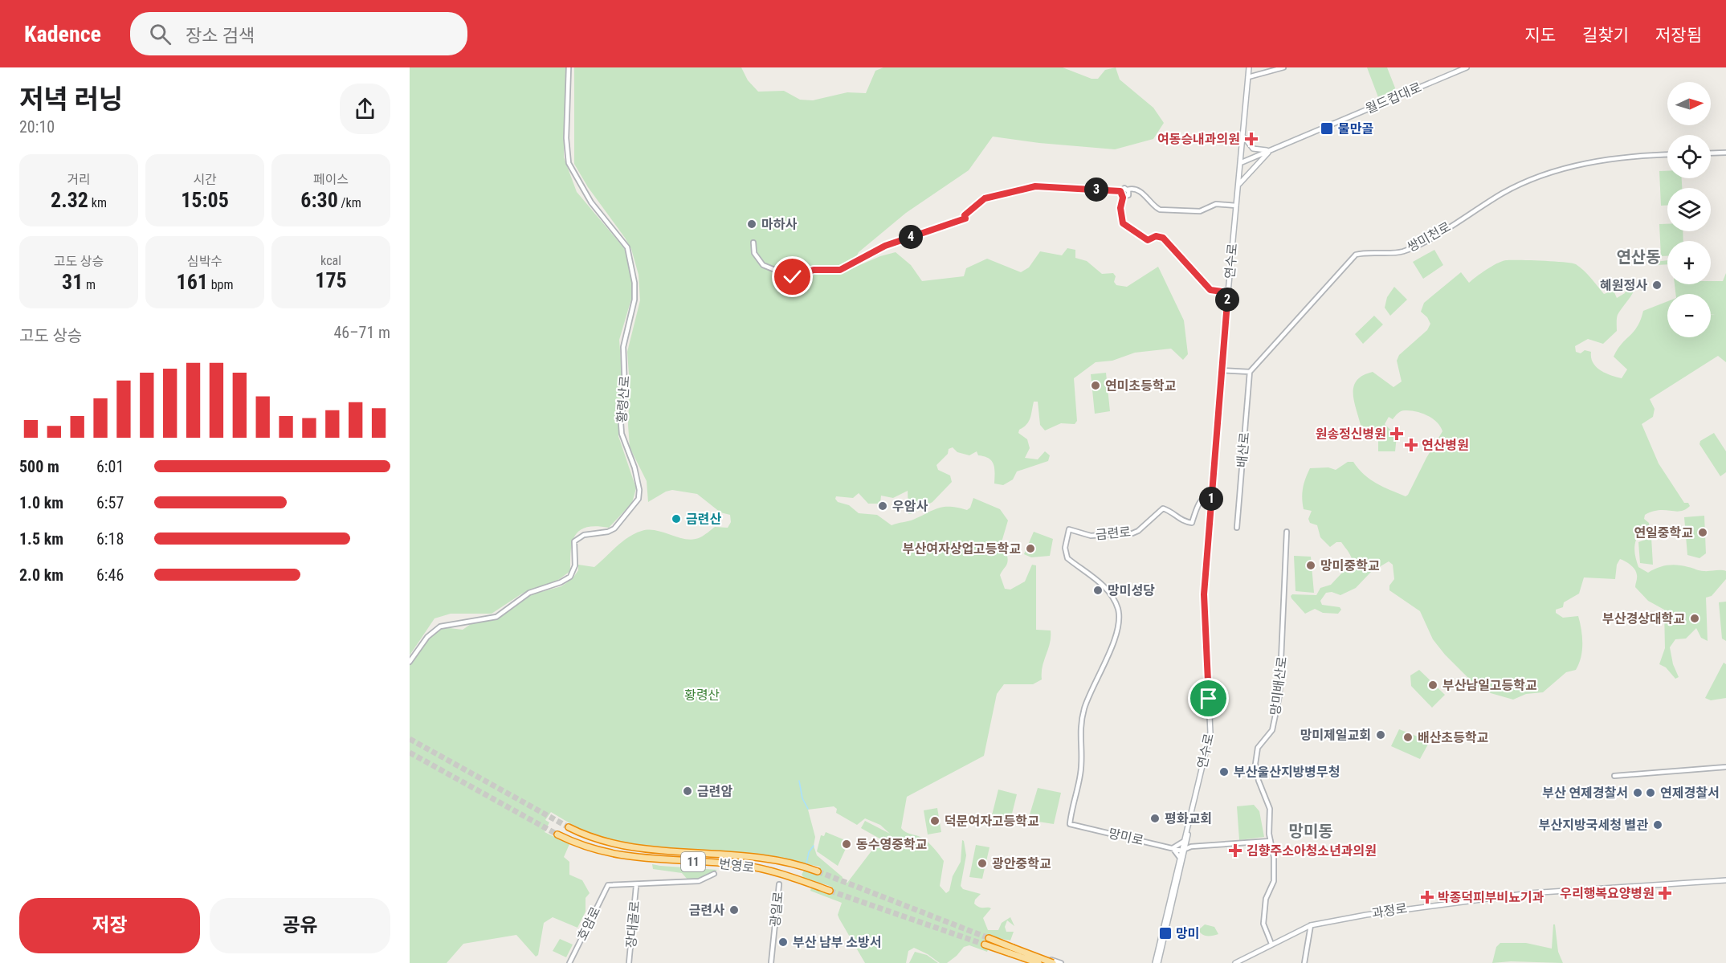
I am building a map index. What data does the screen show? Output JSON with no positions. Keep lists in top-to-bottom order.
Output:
{
  "streets": {
    "highway": ["11", "번영로"],
    "main road": ["월드컵대로", "연수로", "과정로"],
    "street": [
      "쌍미천로",
      "황령산로",
      "배산로",
      "금련로",
      "망미배산로",
      "망미로",
      "광일로",
      "호암로",
      "장대골로"
    ]
  },
  "crossings": [
    ["월드컵대로", "연수로"],
    ["쌍미천로", "배산로"],
    ["연수로", "금련로"],
    ["연수로", "망미로"],
    ["금련로", "망미로"],
    ["망미배산로", "과정로"],
    ["호암로", "장대골로"]
  ],
  "districts": ["연산동", "망미동"],
  "parks": ["황령산"],
  "places": {
    "transit": ["물만골", "망미"],
    "health": [
      "여동승내과의원",
      "원송정신병원",
      "연산병원",
      "김향주소아청소년과의원",
      "우리행복요양병원",
      "박종덕피부비뇨기과"
    ],
    "other": [
      "마하사",
      "혜원정사",
      "연미초등학교",
      "우암사",
      "금련산",
      "연일중학교",
      "부산여자상업고등학교",
      "망미중학교",
      "망미성당",
      "부산경상대학교",
      "부산남일고등학교",
      "망미제일교회",
      "배산초등학교",
      "부산울산지방병무청",
      "금련암",
      "부산 연제경찰서",
      "연제경찰서",
      "평화교회",
      "덕문여자고등학교",
      "부산지방국세청 별관",
      "동수영중학교",
      "광안중학교",
      "금련사",
      "부산 남부 소방서"
    ]
  },
  "north": "right",
  "page": {
    "header": "Kadence",
    "search": "장소 검색",
    "nav": ["지도", "길찾기", "저장됨"],
    "heading": ["저녁 러닝", "20:10"],
    "map_buttons": ["+", "−"],
    "stats": [
      ["거리", "2.32 km"],
      ["시간", "15:05"],
      ["페이스", "6:30 /km"],
      ["고도 상승", "31 m"],
      ["심박수", "161 bpm"],
      ["kcal", "175"]
    ],
    "pins": [
      "3",
      "4",
      "2",
      "1"
    ],
    "chart": ["고도 상승", "46–71 m"],
    "list": [
      {
        "name": "500 m",
        "note": "6:01"
      },
      {
        "name": "1.0 km",
        "note": "6:57"
      },
      {
        "name": "1.5 km",
        "note": "6:18"
      },
      {
        "name": "2.0 km",
        "note": "6:46"
      }
    ],
    "buttons": ["저장", "공유"]
  }
}
